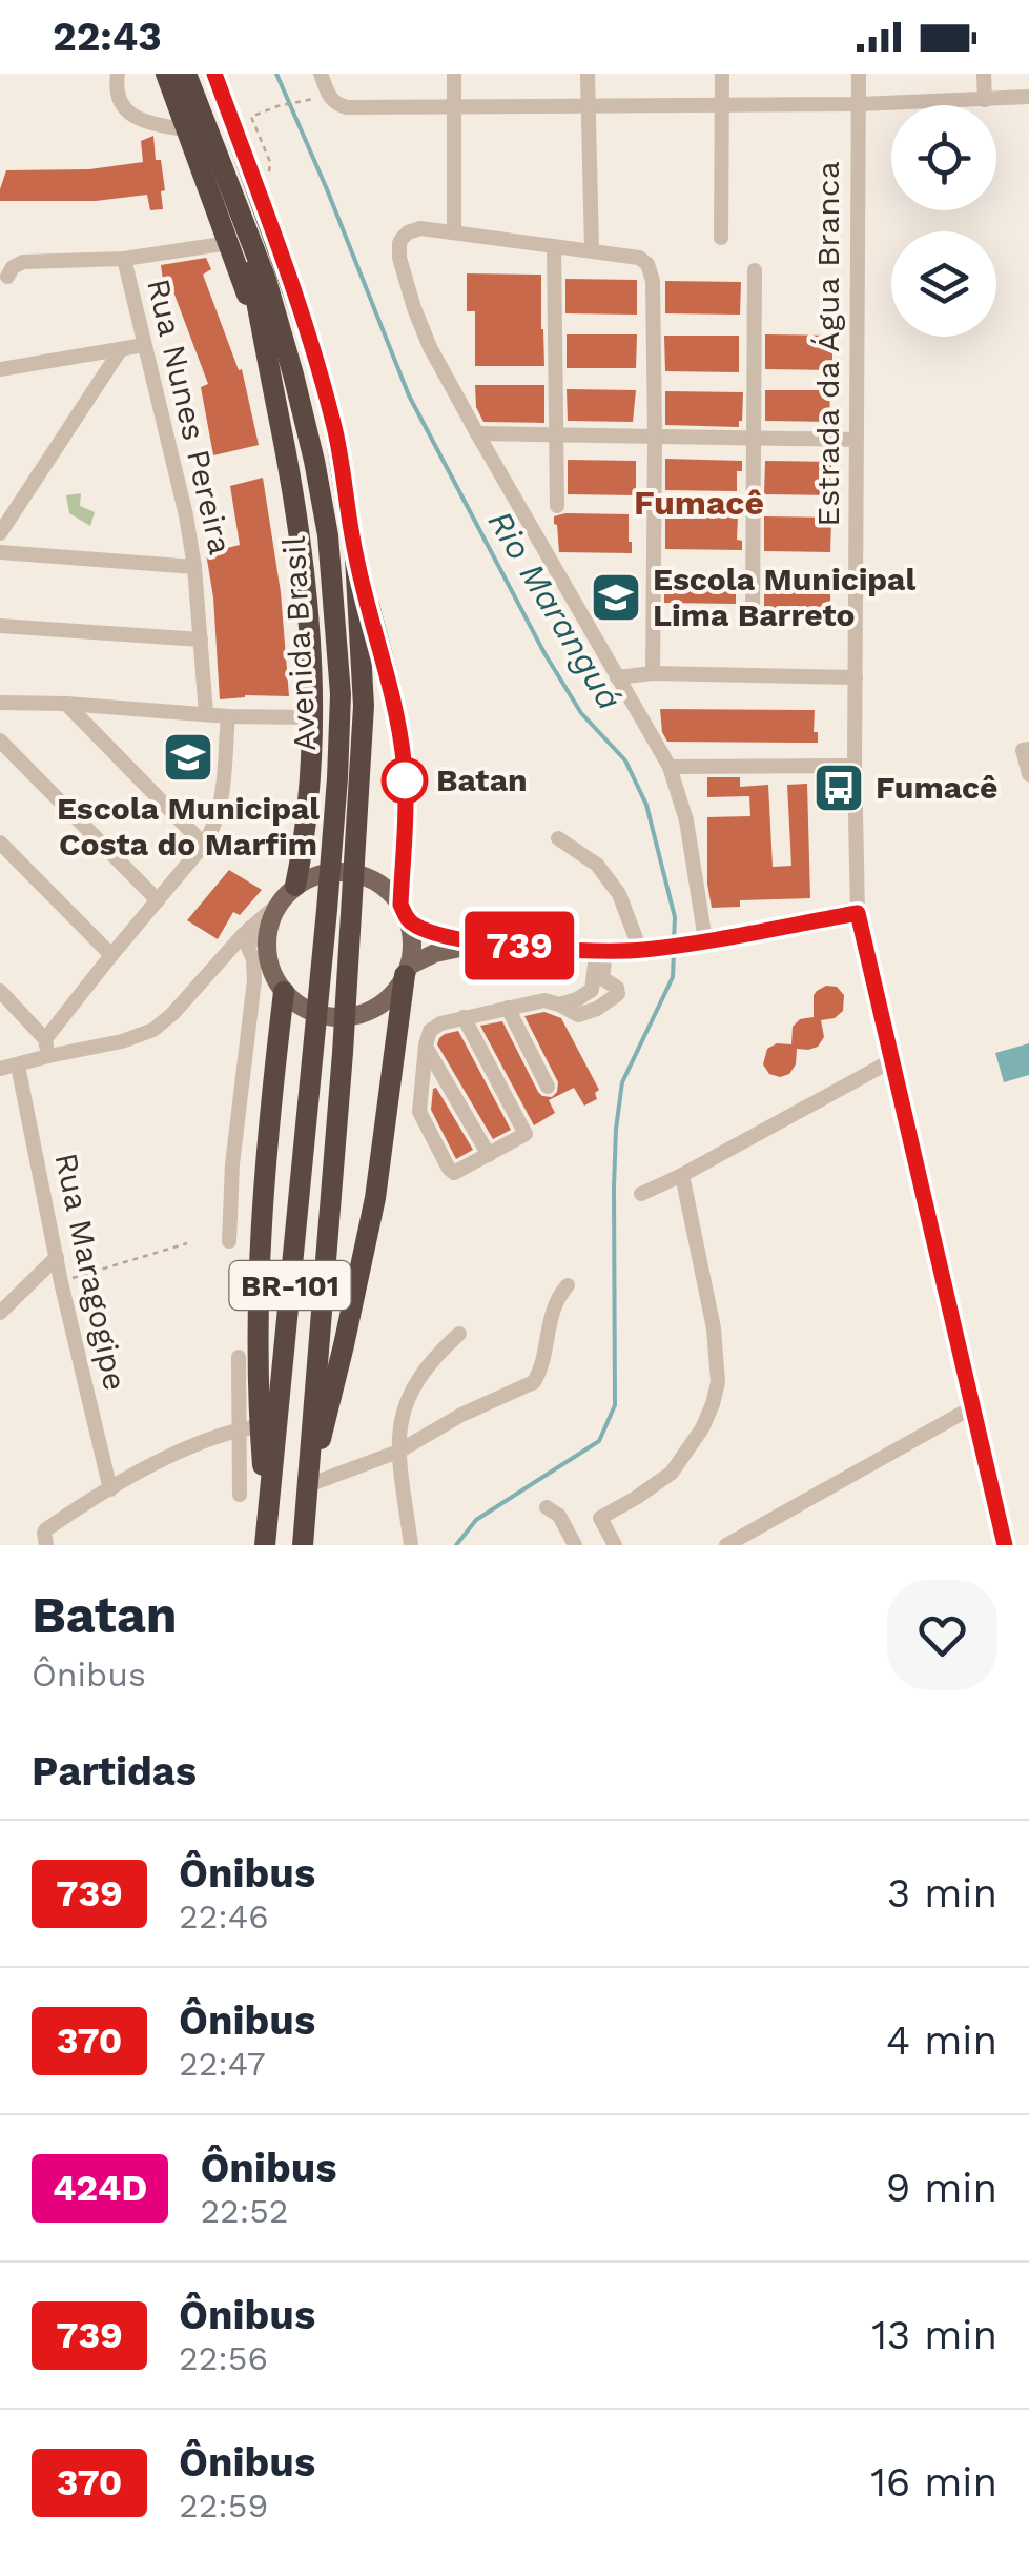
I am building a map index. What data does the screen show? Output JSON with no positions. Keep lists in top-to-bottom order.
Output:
{
  "streets": {
    "highway": ["Avenida Brasil", "BR-101"],
    "main road": ["Estrada da Água Branca"],
    "street": ["Rua Nunes Pereira", "Rua Maragogipe"]
  },
  "districts": ["Fumacê"],
  "water": ["Rio Maranguá"],
  "places": {
    "school or university": ["Escola Municipal Lima Barreto", "Escola Municipal Costa do Marfim"],
    "other": ["Batan"],
    "bus stop": ["Fumacê"]
  },
  "lines": ["bus line 739"],
  "page": {
    "status": "22:43",
    "on_map": "739",
    "heading": [
      ["Batan", "Ônibus"],
      "Partidas"
    ],
    "list": [
      {
        "mark": "739",
        "name": "Ônibus",
        "note": "22:46",
        "value": "3 min"
      },
      {
        "mark": "370",
        "name": "Ônibus",
        "note": "22:47",
        "value": "4 min"
      },
      {
        "mark": "424D",
        "name": "Ônibus",
        "note": "22:52",
        "value": "9 min"
      },
      {
        "mark": "739",
        "name": "Ônibus",
        "note": "22:56",
        "value": "13 min"
      },
      {
        "mark": "370",
        "name": "Ônibus",
        "note": "22:59",
        "value": "16 min"
      }
    ]
  }
}
